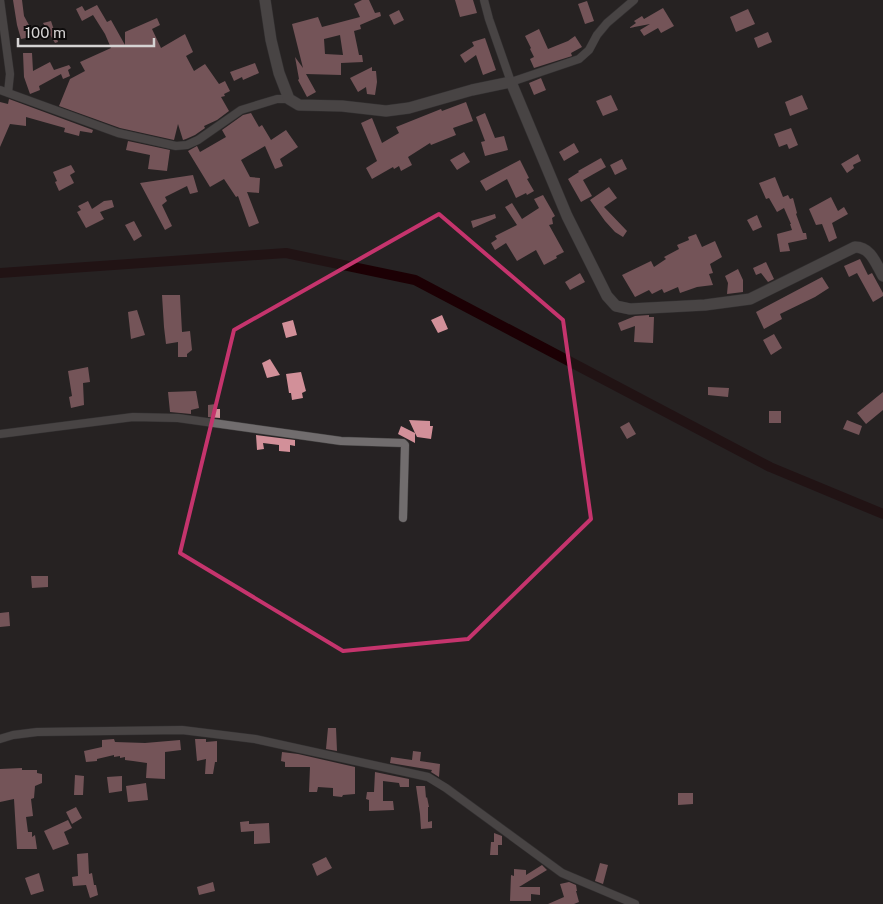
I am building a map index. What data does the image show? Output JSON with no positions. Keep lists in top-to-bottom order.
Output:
{
  "scale_bar": "100 m"
}
